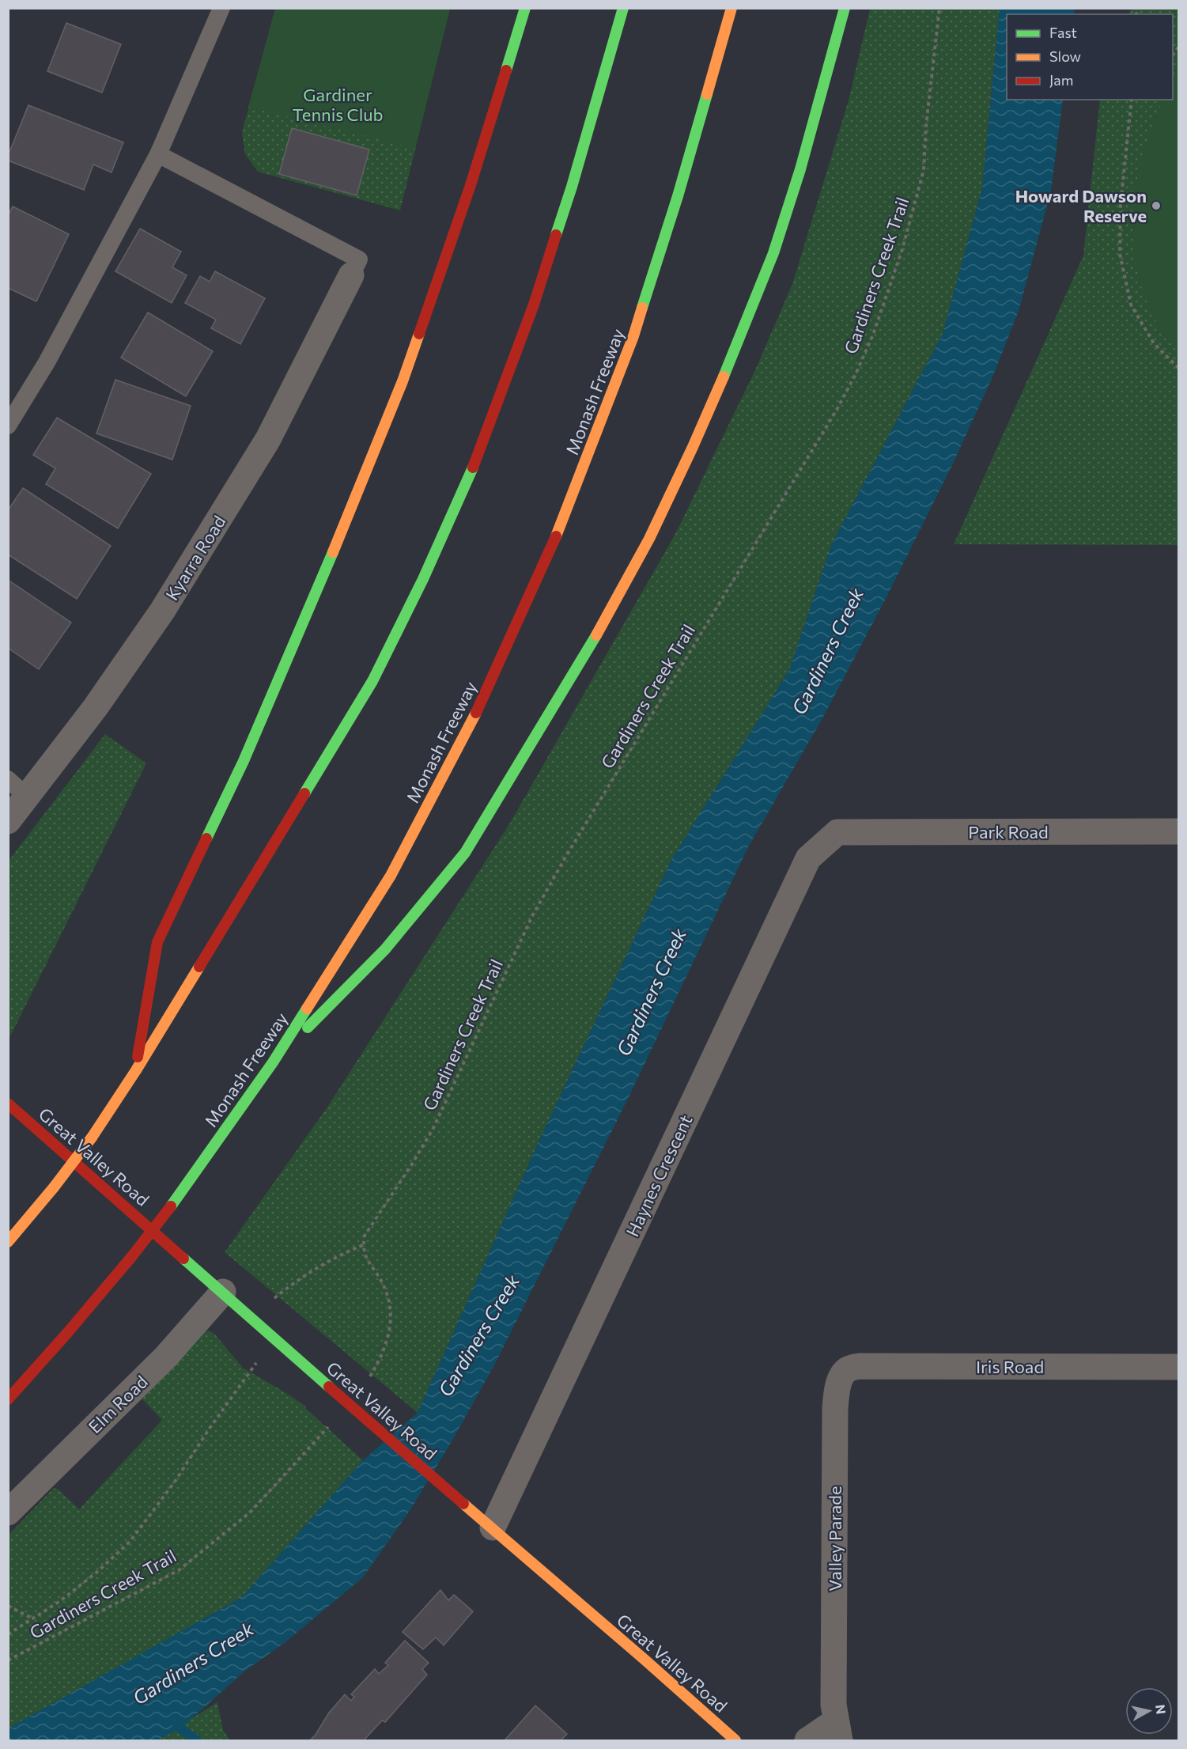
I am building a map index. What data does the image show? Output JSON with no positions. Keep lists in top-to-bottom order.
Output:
{
  "streets": {
    "main road": ["Monash Freeway", "Great Valley Road"],
    "street": [
      "Kyarra Road",
      "Park Road",
      "Haynes Crescent",
      "Iris Road",
      "Elm Road",
      "Valley Parade"
    ],
    "path": ["Gardiners Creek Trail"]
  },
  "crossings": [
    ["Park Road", "Haynes Crescent"],
    ["Great Valley Road", "Haynes Crescent"],
    ["Great Valley Road", "Elm Road"],
    ["Iris Road", "Valley Parade"]
  ],
  "water": ["Gardiners Creek"],
  "parks": ["Gardiner Tennis Club"],
  "places": ["Howard Dawson Reserve"],
  "legend": ["Fast", "Slow", "Jam"],
  "north": "right"
}
